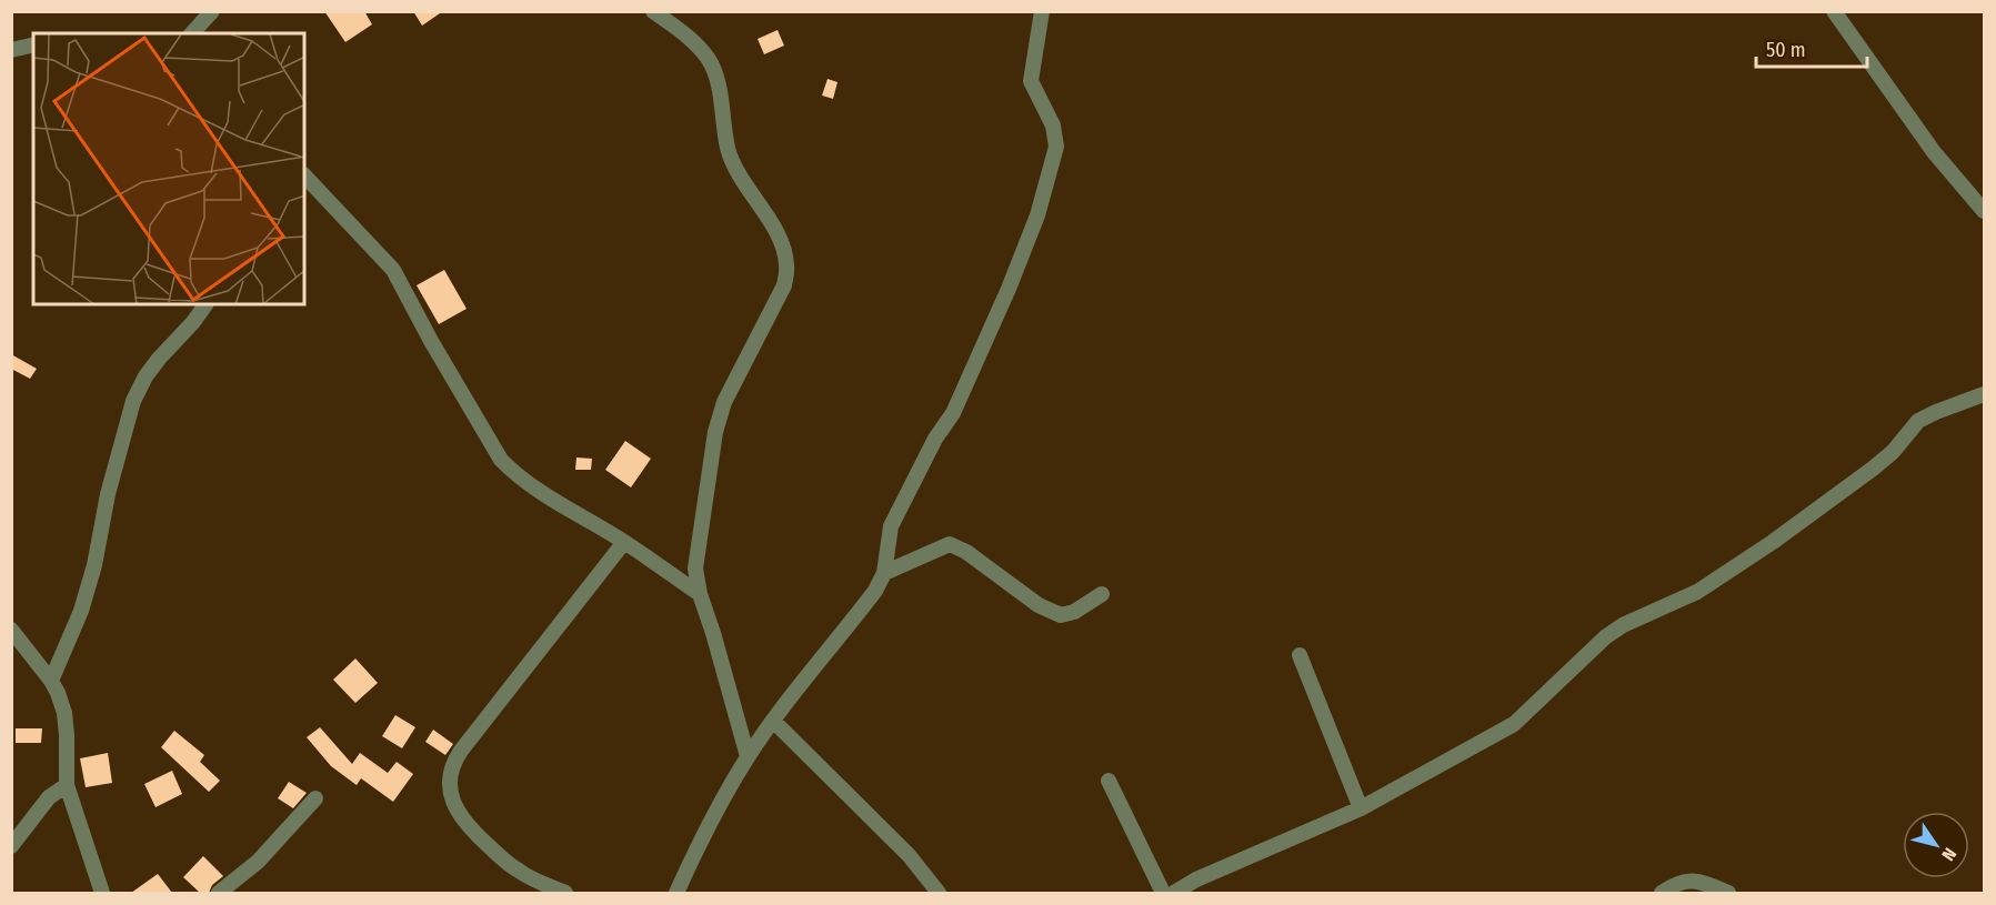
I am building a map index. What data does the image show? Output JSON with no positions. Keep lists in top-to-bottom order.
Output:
{
  "scale_bar": "50 m",
  "north": "bottom right"
}
